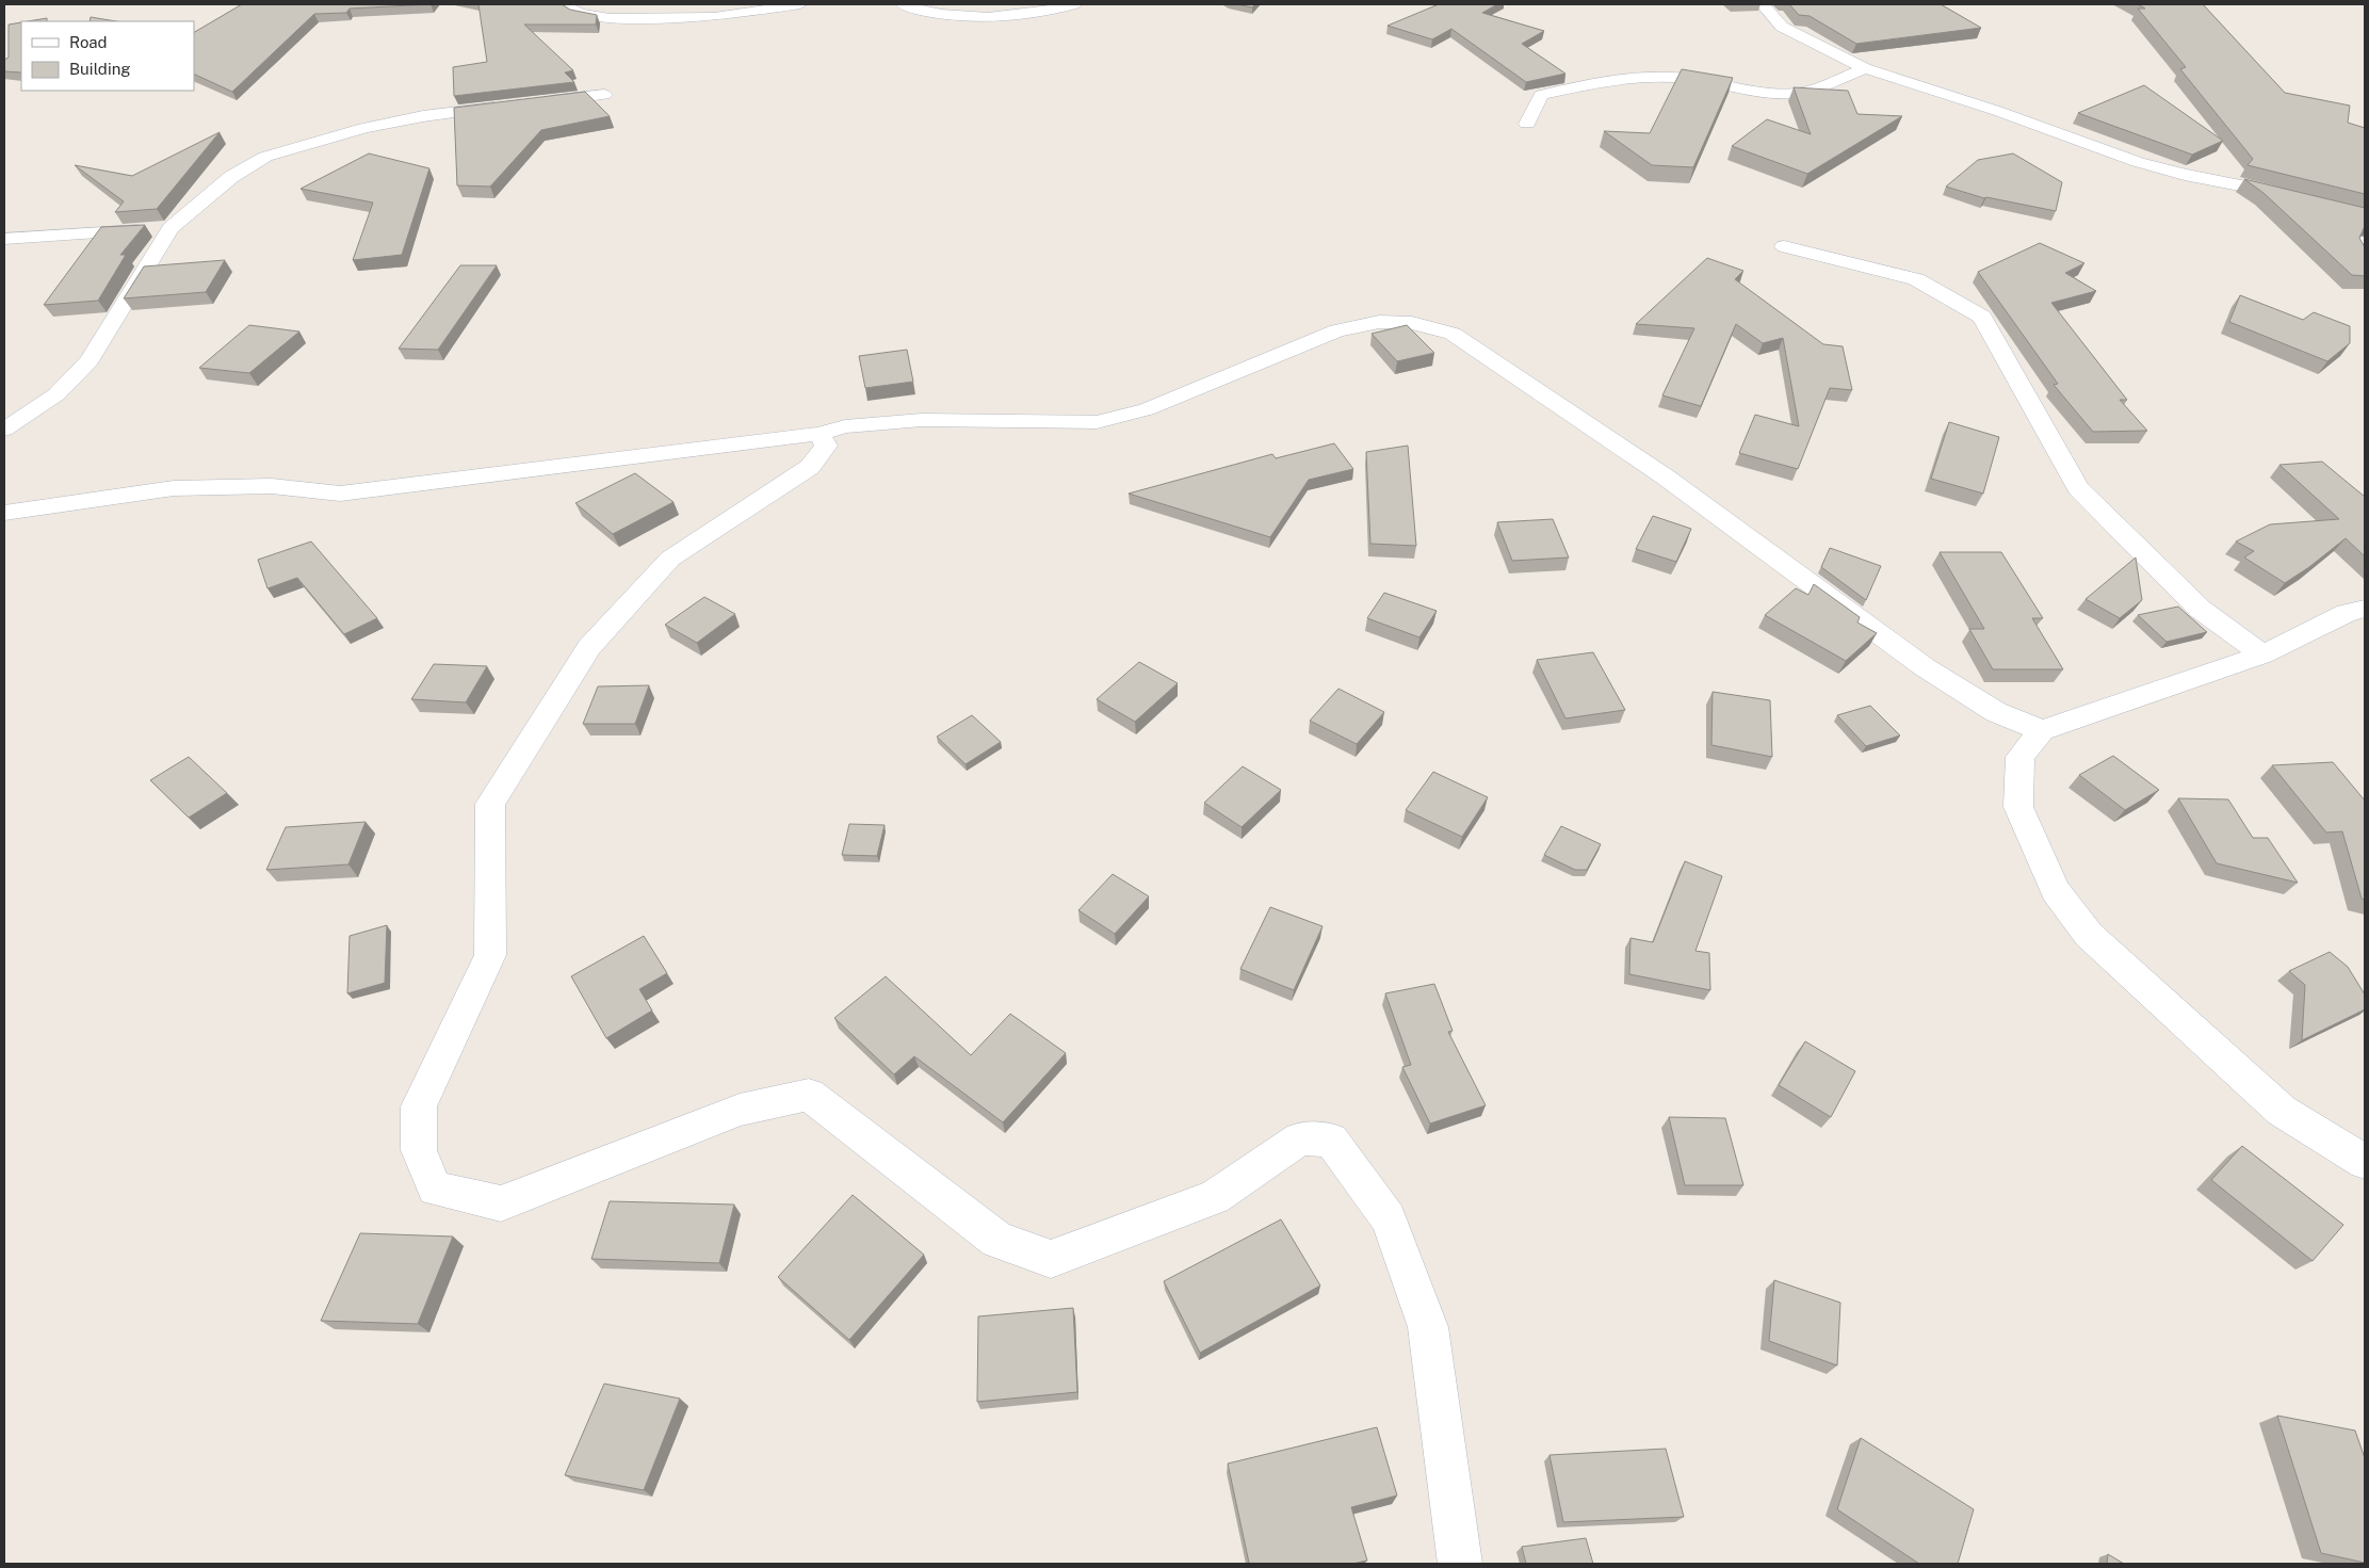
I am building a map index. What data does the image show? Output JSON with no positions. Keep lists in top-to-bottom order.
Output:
{
  "legend": ["Road", "Building"]
}
